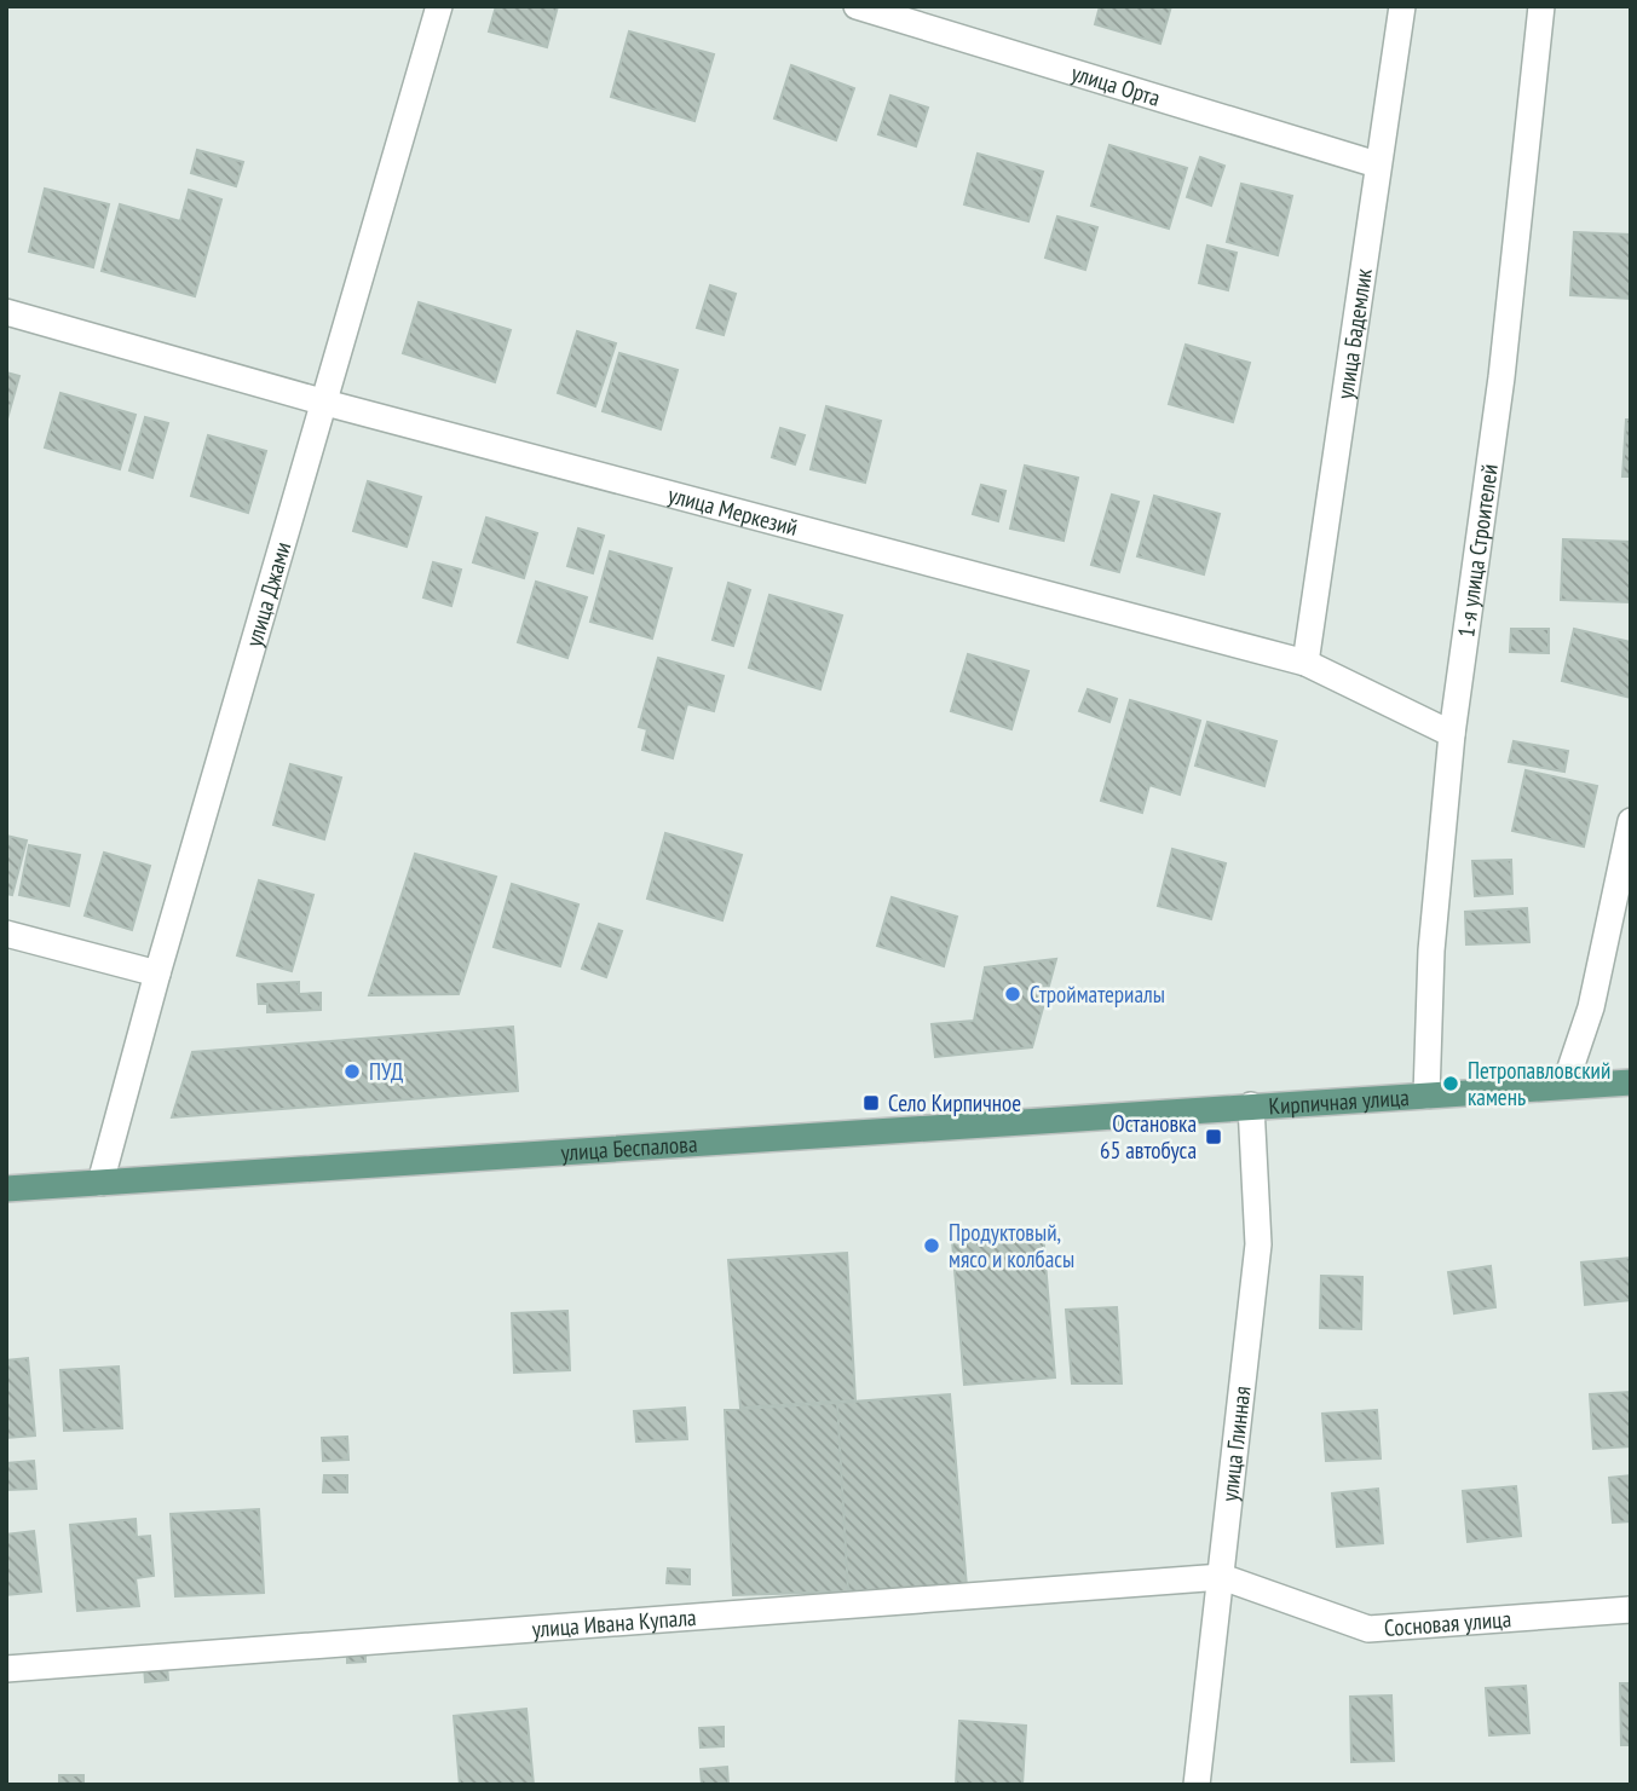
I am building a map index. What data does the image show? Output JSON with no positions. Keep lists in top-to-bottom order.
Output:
{
  "streets": {
    "main road": ["Кирпичная улица", "улица Беспалова"],
    "street": [
      "улица Орта",
      "улица Бадемлик",
      "улица Меркезий",
      "1-я улица Строителей",
      "улица Джами",
      "улица Глинная",
      "улица Ивана Купала",
      "Сосновая улица"
    ]
  },
  "crossings": [
    ["улица Орта", "улица Бадемлик"],
    ["улица Бадемлик", "улица Меркезий"],
    ["улица Меркезий", "1-я улица Строителей"],
    ["улица Меркезий", "улица Джами"],
    ["1-я улица Строителей", "Кирпичная улица"],
    ["улица Джами", "улица Беспалова"],
    ["Кирпичная улица", "улица Беспалова"],
    ["Кирпичная улица", "улица Глинная"],
    ["улица Беспалова", "улица Глинная"],
    ["улица Глинная", "улица Ивана Купала"],
    ["улица Глинная", "Сосновая улица"],
    ["улица Ивана Купала", "Сосновая улица"]
  ],
  "places": {
    "other": [
      "Стройматериалы",
      "ПУД",
      "Петропавловский камень",
      "Продуктовый, мясо и колбасы"
    ],
    "transit": ["Село Кирпичное", "Остановка 65 автобуса"]
  }
}
